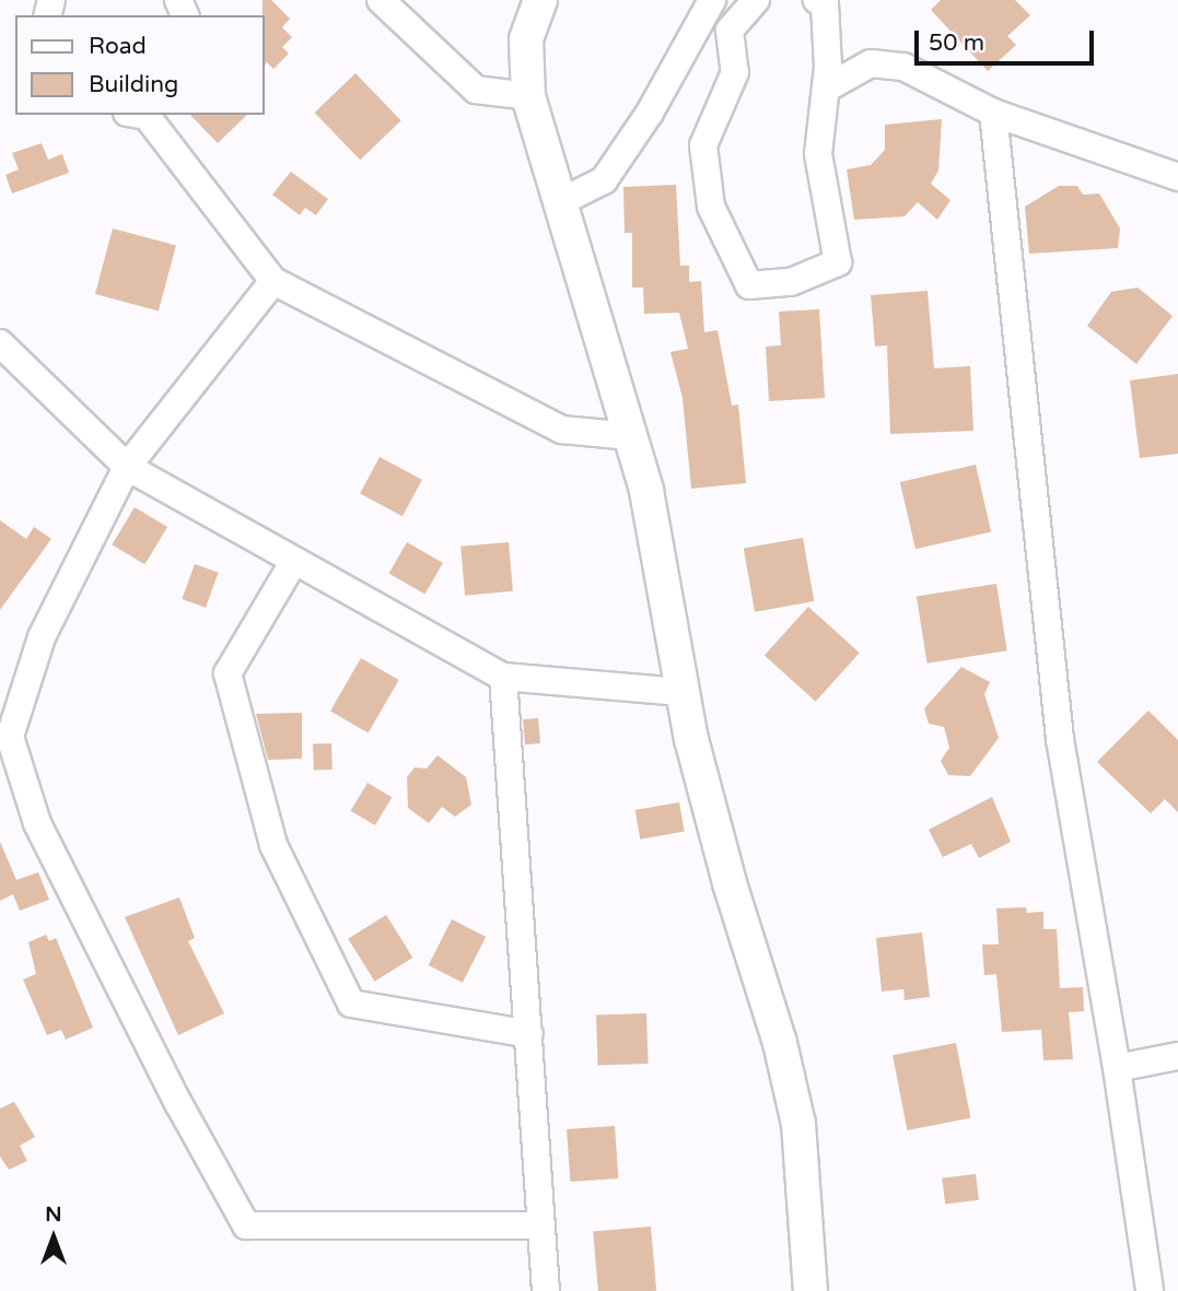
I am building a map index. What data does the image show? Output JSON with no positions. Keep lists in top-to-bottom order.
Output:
{
  "legend": ["Road", "Building"],
  "scale_bar": "50 m",
  "north": "top"
}
